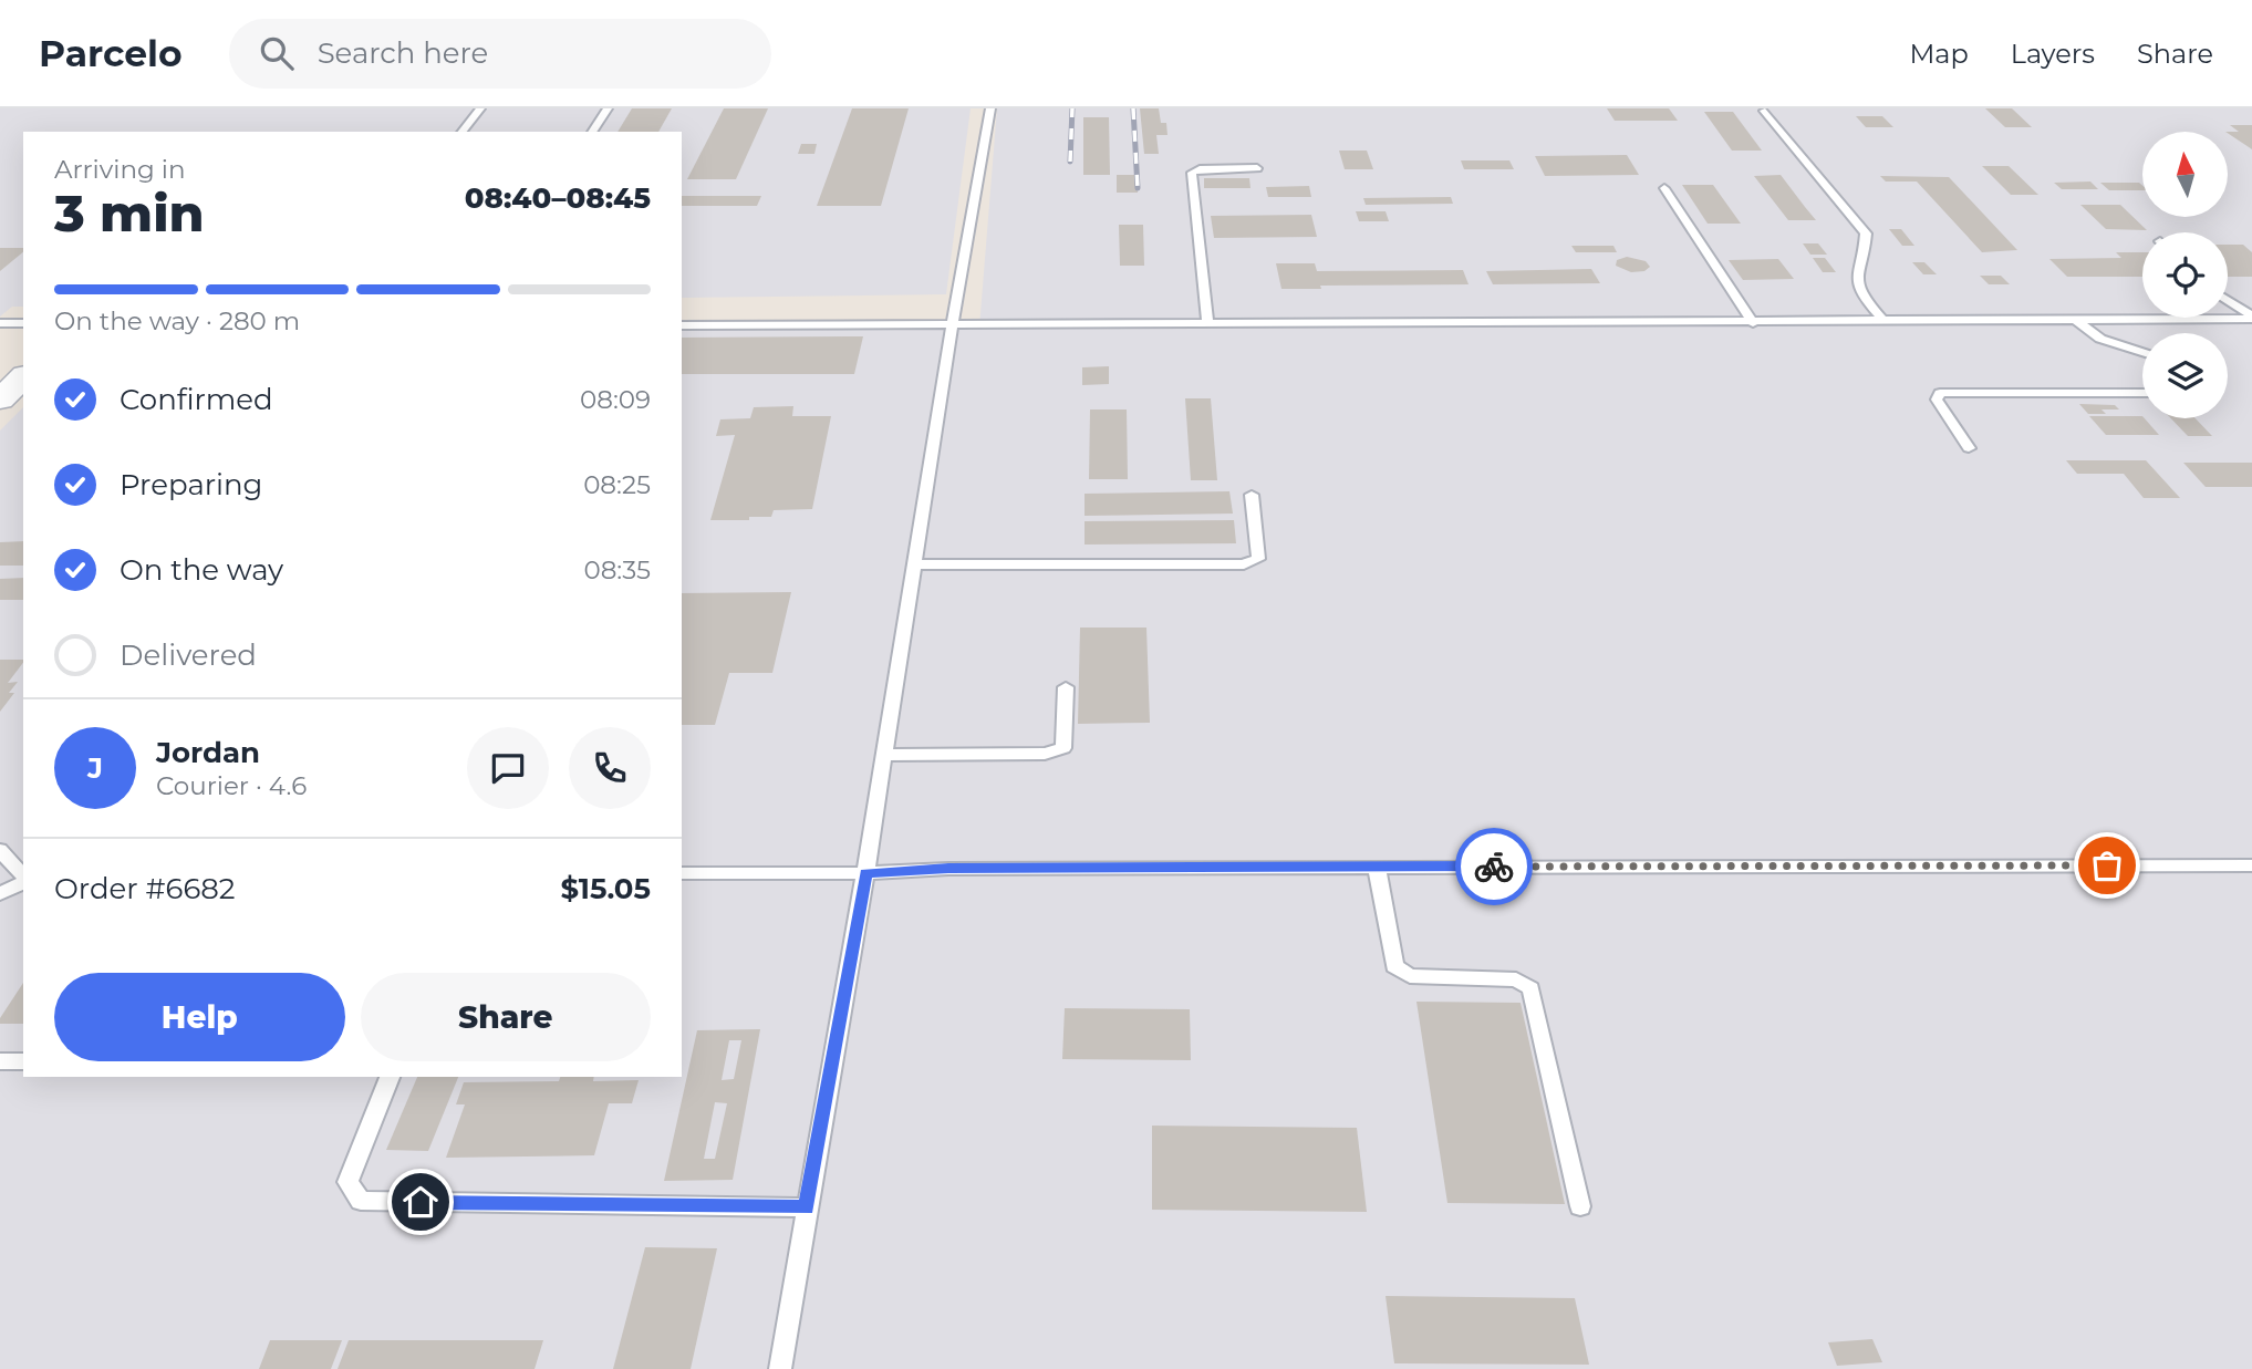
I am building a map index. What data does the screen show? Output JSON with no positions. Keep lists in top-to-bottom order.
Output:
{
  "north": "top",
  "page": {
    "header": "Parcelo",
    "search": "Search here",
    "nav": ["Map", "Layers", "Share"],
    "heading": ["3 min", "Arriving in", "08:40–08:45"],
    "panel": [
      "Jordan",
      "Courier · 4.6",
      "Order #6682",
      "$15.05"
    ],
    "bar": "On the way · 280 m",
    "list": [
      ["Confirmed", "08:09"],
      ["Preparing", "08:25"],
      ["On the way", "08:35"],
      "Delivered"
    ],
    "round": "J",
    "buttons": ["Help", "Share"]
  }
}
